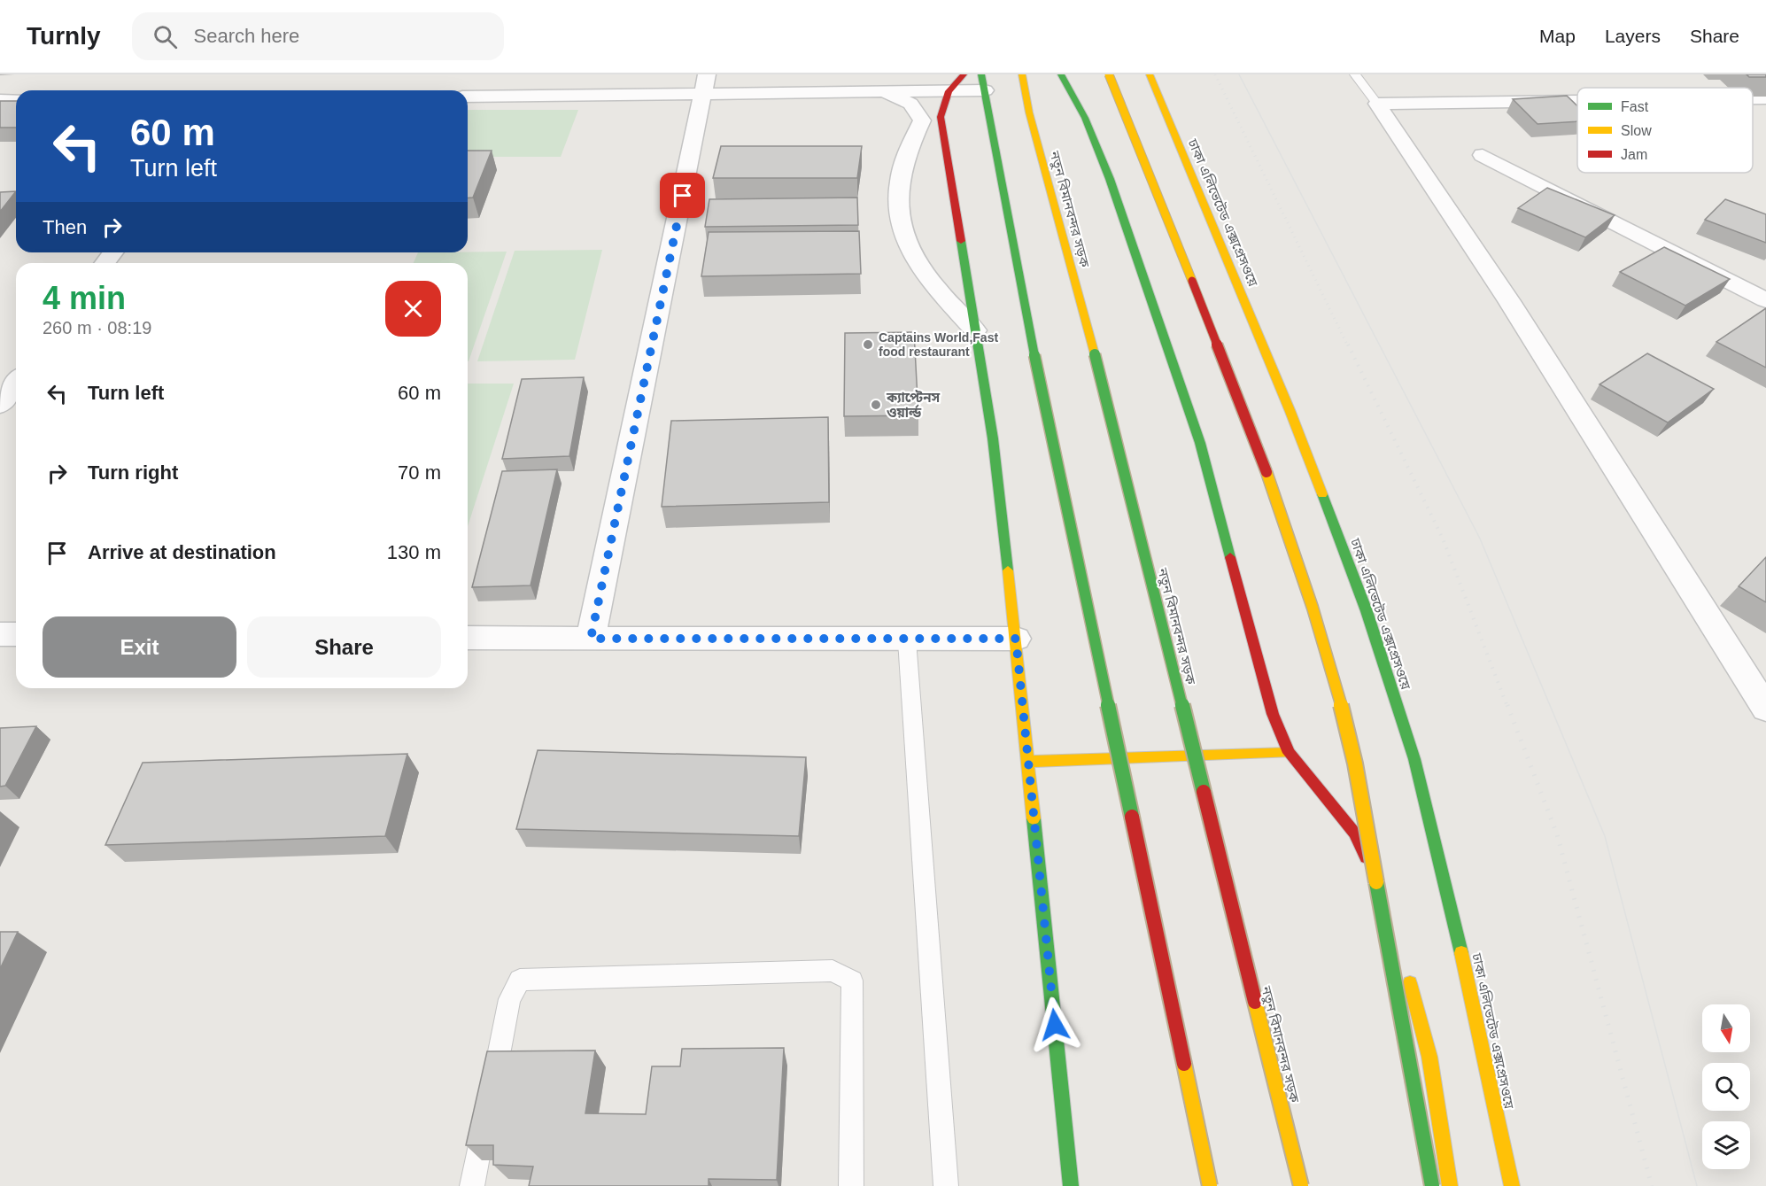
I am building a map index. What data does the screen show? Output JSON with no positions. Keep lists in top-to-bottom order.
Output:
{
  "streets": {
    "main road": ["নতুন বিমানবন্দর সড়ক", "ঢাকা এলিভেটেড এক্সপ্রেসওয়ে"]
  },
  "places": ["Captains World,Fast food restaurant", "ক্যাপ্টেনস ওয়ার্ল্ড"],
  "legend": ["Fast", "Slow", "Jam"],
  "north": "bottom",
  "page": {
    "header": "Turnly",
    "search": "Search here",
    "nav": ["Map", "Layers", "Share"],
    "turn": ["60 m", "Turn left"],
    "then": "Then",
    "heading": ["4 min", "260 m · 08:19"],
    "list": [
      {
        "name": "Turn left",
        "value": "60 m"
      },
      {
        "name": "Turn right",
        "value": "70 m"
      },
      {
        "name": "Arrive at destination",
        "value": "130 m"
      }
    ],
    "buttons": ["Exit", "Share"]
  }
}
